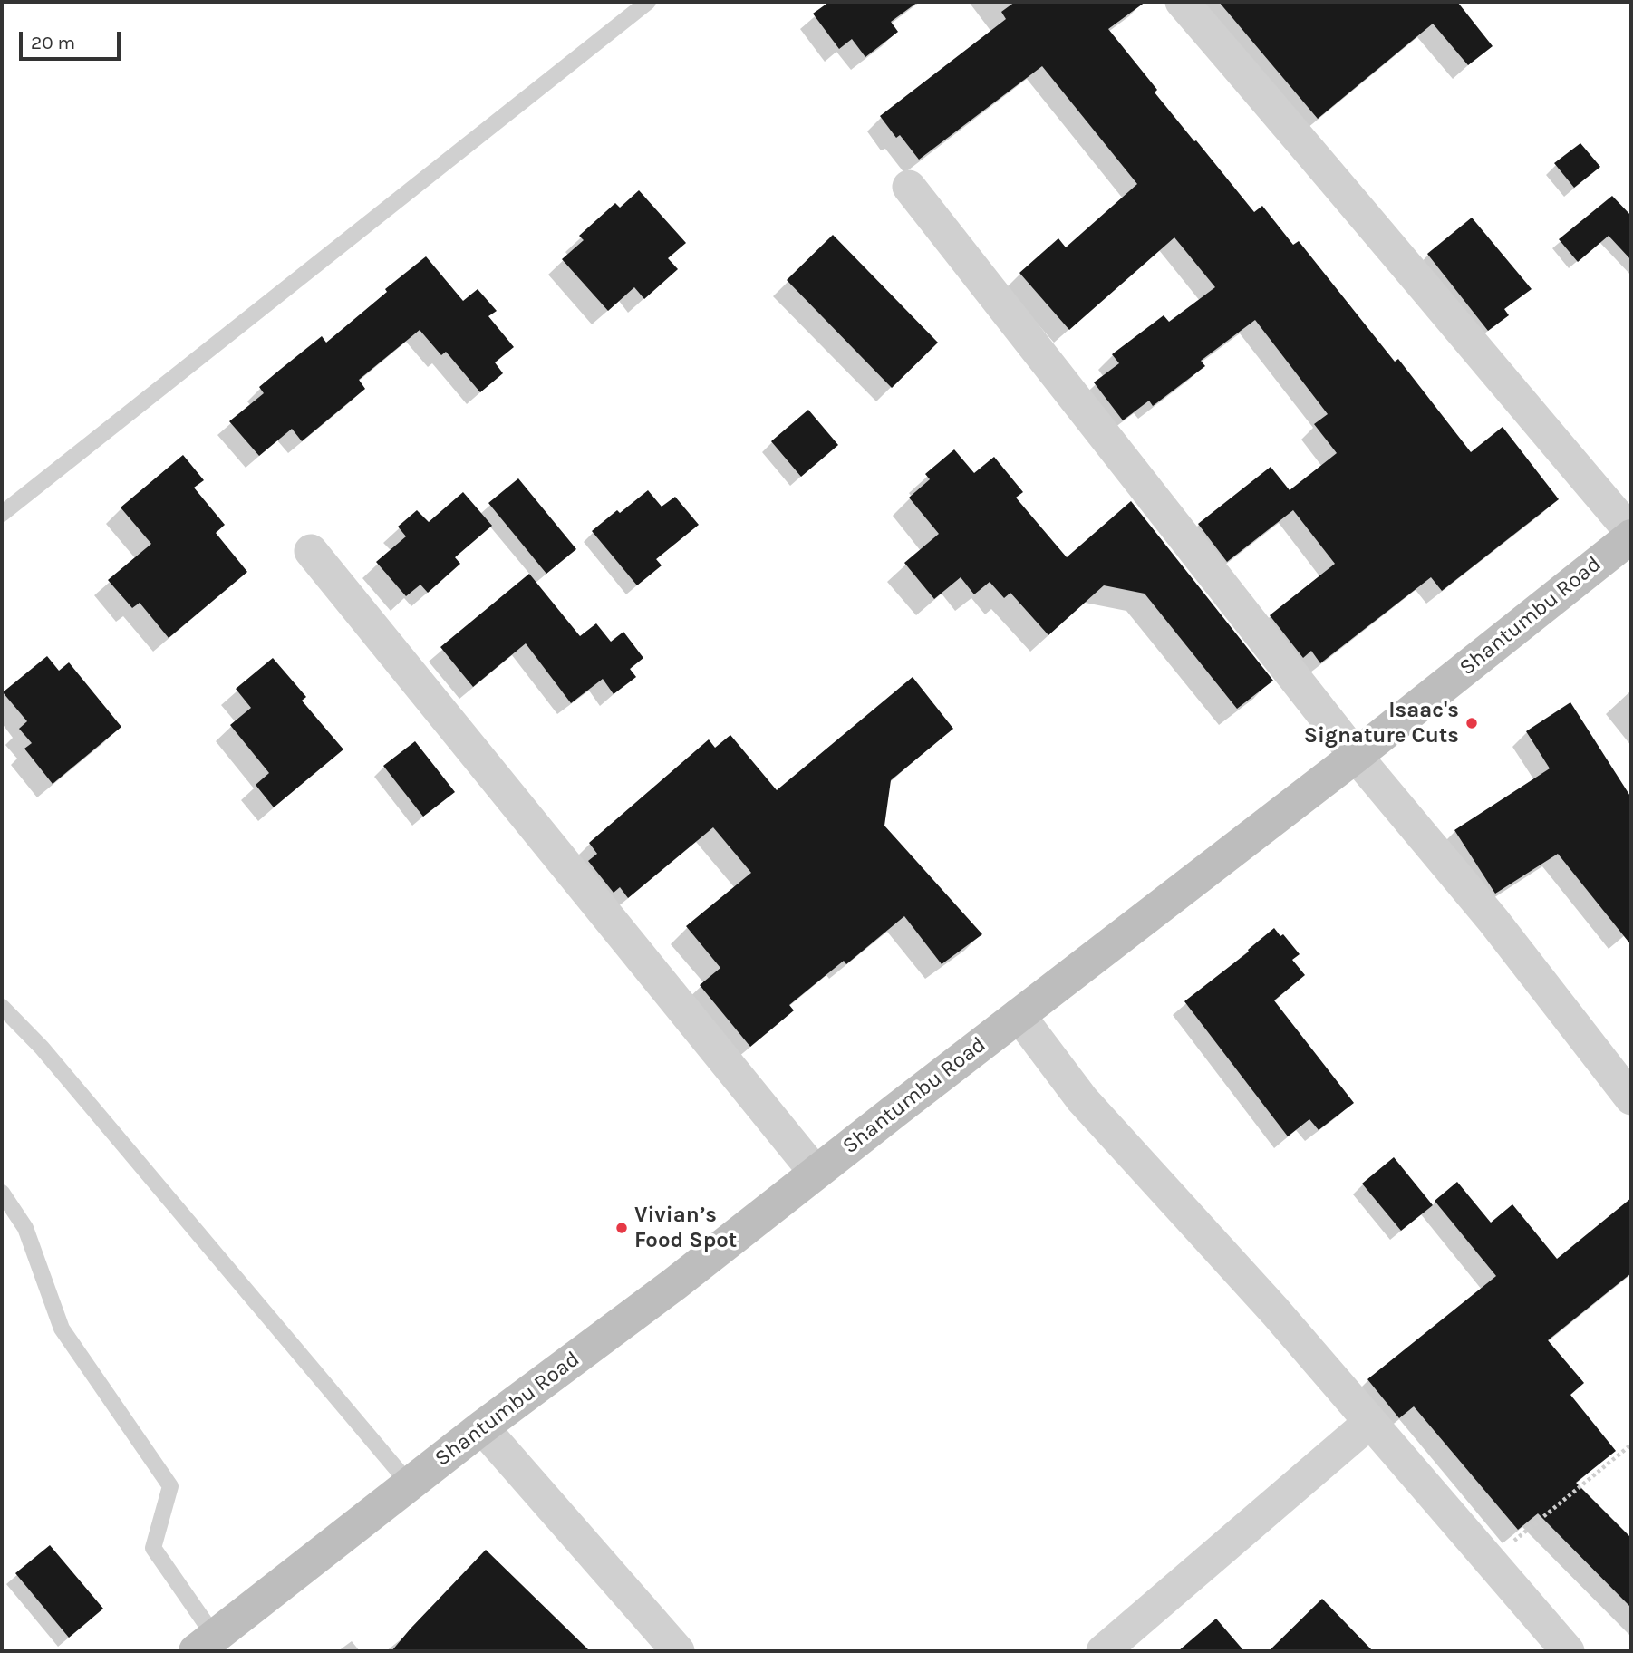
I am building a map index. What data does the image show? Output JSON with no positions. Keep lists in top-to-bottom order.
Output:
{
  "streets": {
    "street": ["Shantumbu Road"]
  },
  "places": ["Isaac's Signature Cuts", "Vivian’s Food Spot"],
  "scale_bar": "20 m"
}
